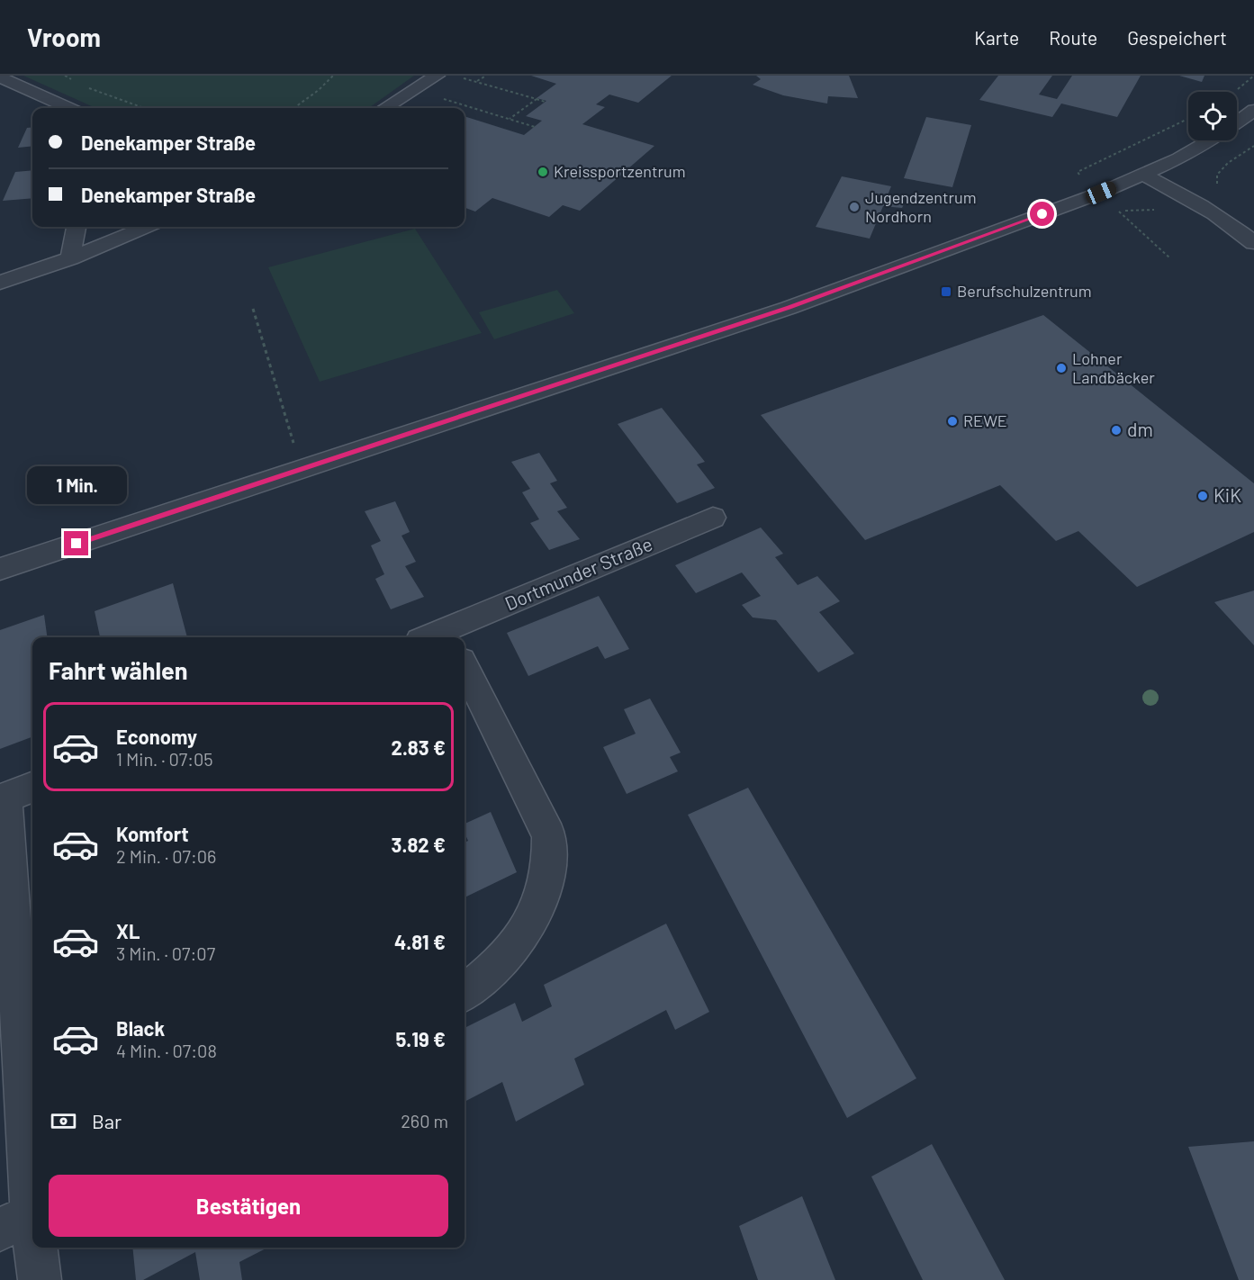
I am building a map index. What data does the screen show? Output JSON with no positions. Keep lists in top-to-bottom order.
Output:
{
  "streets": {
    "street": ["Dortmunder Straße"]
  },
  "places": {
    "other": [
      "Kreissportzentrum",
      "Jugendzentrum Nordhorn",
      "Lohner Landbäcker",
      "REWE",
      "dm",
      "KiK"
    ],
    "transit": ["Berufschulzentrum"]
  },
  "page": {
    "header": "Vroom",
    "nav": ["Karte", "Route", "Gespeichert"],
    "banner": ["Denekamper Straße", "Denekamper Straße"],
    "bubble": "1 Min.",
    "heading": "Fahrt wählen",
    "list": [
      {
        "name": "Economy",
        "note": "1 Min. · 07:05",
        "value": "2.83 €"
      },
      {
        "name": "Komfort",
        "note": "2 Min. · 07:06",
        "value": "3.82 €"
      },
      {
        "name": "XL",
        "note": "3 Min. · 07:07",
        "value": "4.81 €"
      },
      {
        "name": "Black",
        "note": "4 Min. · 07:08",
        "value": "5.19 €"
      }
    ],
    "pay": ["Bar", "260 m"],
    "buttons": "Bestätigen"
  }
}
